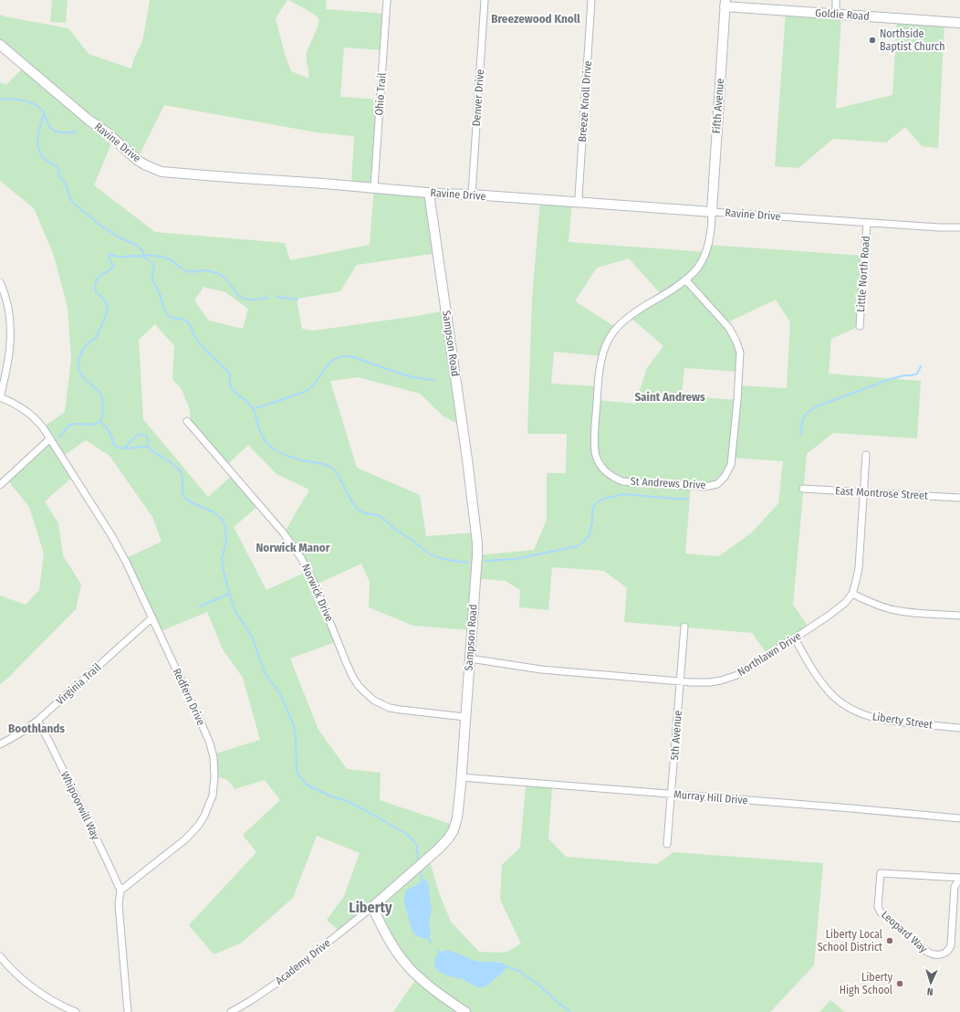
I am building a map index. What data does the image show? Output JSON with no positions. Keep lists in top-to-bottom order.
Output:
{
  "streets": {
    "street": [
      "Goldie Road",
      "Ohio Trail",
      "Denver Drive",
      "Breeze Knoll Drive",
      "Fifth Avenue",
      "Ravine Drive",
      "Little North Road",
      "Sampson Road",
      "St Andrews Drive",
      "East Montrose Street",
      "Norwick Drive",
      "Northlawn Drive",
      "Virginia Trail",
      "Redfern Drive",
      "Liberty Street",
      "5th Avenue",
      "Murray Hill Drive",
      "Whipoorwill Way",
      "Leopard Way",
      "Academy Drive"
    ]
  },
  "crossings": [
    ["Goldie Road", "Fifth Avenue"],
    ["Ohio Trail", "Ravine Drive"],
    ["Denver Drive", "Ravine Drive"],
    ["Breeze Knoll Drive", "Ravine Drive"],
    ["Fifth Avenue", "Ravine Drive"],
    ["Fifth Avenue", "St Andrews Drive"],
    ["Ravine Drive", "Little North Road"],
    ["Ravine Drive", "Sampson Road"],
    ["Ravine Drive", "St Andrews Drive"],
    ["Sampson Road", "Norwick Drive"],
    ["Sampson Road", "Northlawn Drive"],
    ["Sampson Road", "Murray Hill Drive"],
    ["Sampson Road", "Academy Drive"],
    ["East Montrose Street", "Northlawn Drive"],
    ["Northlawn Drive", "Liberty Street"],
    ["Northlawn Drive", "5th Avenue"],
    ["Virginia Trail", "Redfern Drive"],
    ["Virginia Trail", "Whipoorwill Way"],
    ["Redfern Drive", "Whipoorwill Way"],
    ["5th Avenue", "Murray Hill Drive"]
  ],
  "districts": [
    "Breezewood Knoll",
    "Saint Andrews",
    "Norwick Manor",
    "Boothlands",
    "Liberty"
  ],
  "places": ["Northside Baptist Church", "Liberty Local School District", "Liberty High School"],
  "north": "bottom"
}
